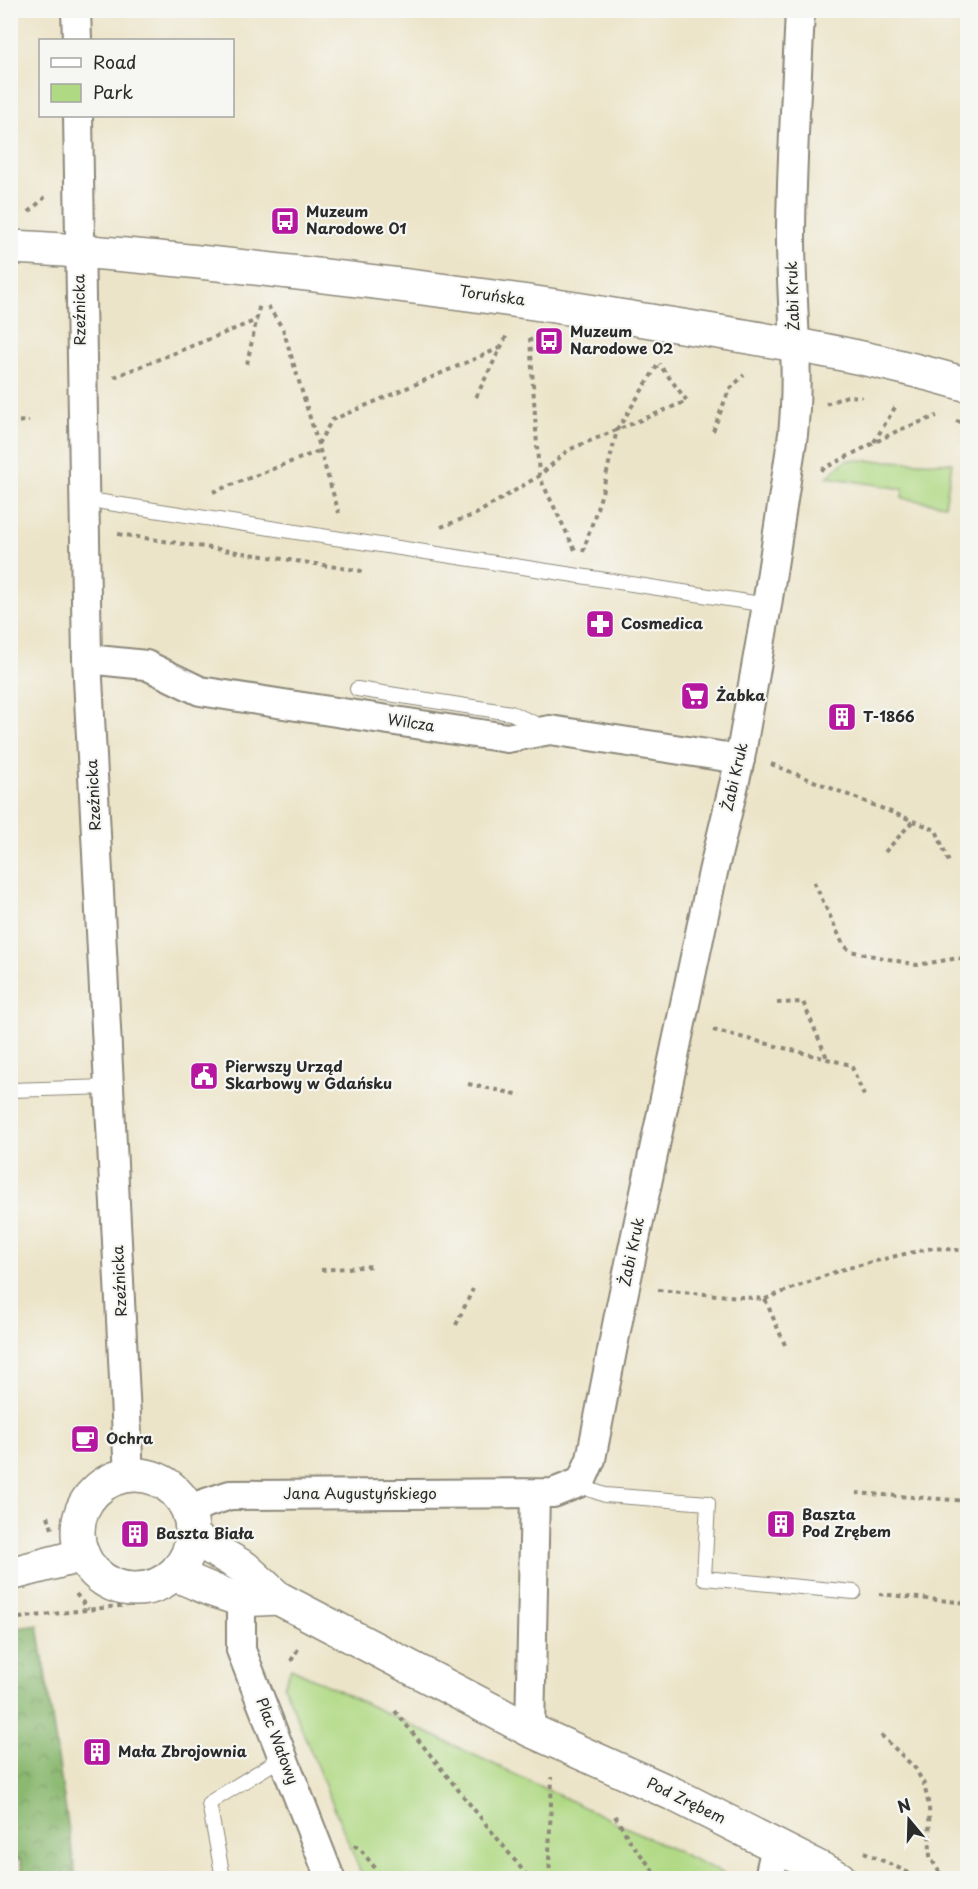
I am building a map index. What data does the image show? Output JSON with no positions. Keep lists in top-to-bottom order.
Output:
{
  "streets": {
    "street": [
      "Toruńska",
      "Żabi Kruk",
      "Rzeźnicka",
      "Wilcza",
      "Jana Augustyńskiego",
      "Plac Wałowy",
      "Pod Zrębem"
    ]
  },
  "crossings": [
    ["Toruńska", "Żabi Kruk"],
    ["Toruńska", "Rzeźnicka"],
    ["Żabi Kruk", "Wilcza"],
    ["Rzeźnicka", "Wilcza"],
    ["Rzeźnicka", "Jana Augustyńskiego"],
    ["Rzeźnicka", "Pod Zrębem"],
    ["Jana Augustyńskiego", "Pod Zrębem"]
  ],
  "places": {
    "bus stop": ["Muzeum Narodowe 01", "Muzeum Narodowe 02"],
    "pharmacy": ["Cosmedica"],
    "supermarket": ["Żabka"],
    "building": [
      "T-1866",
      "Baszta Pod Zrębem",
      "Baszta Biała",
      "Mała Zbrojownia"
    ],
    "public building": ["Pierwszy Urząd Skarbowy w Gdańsku"],
    "cafe": ["Ochra"]
  },
  "legend": ["Road", "Park"],
  "north": "top"
}
